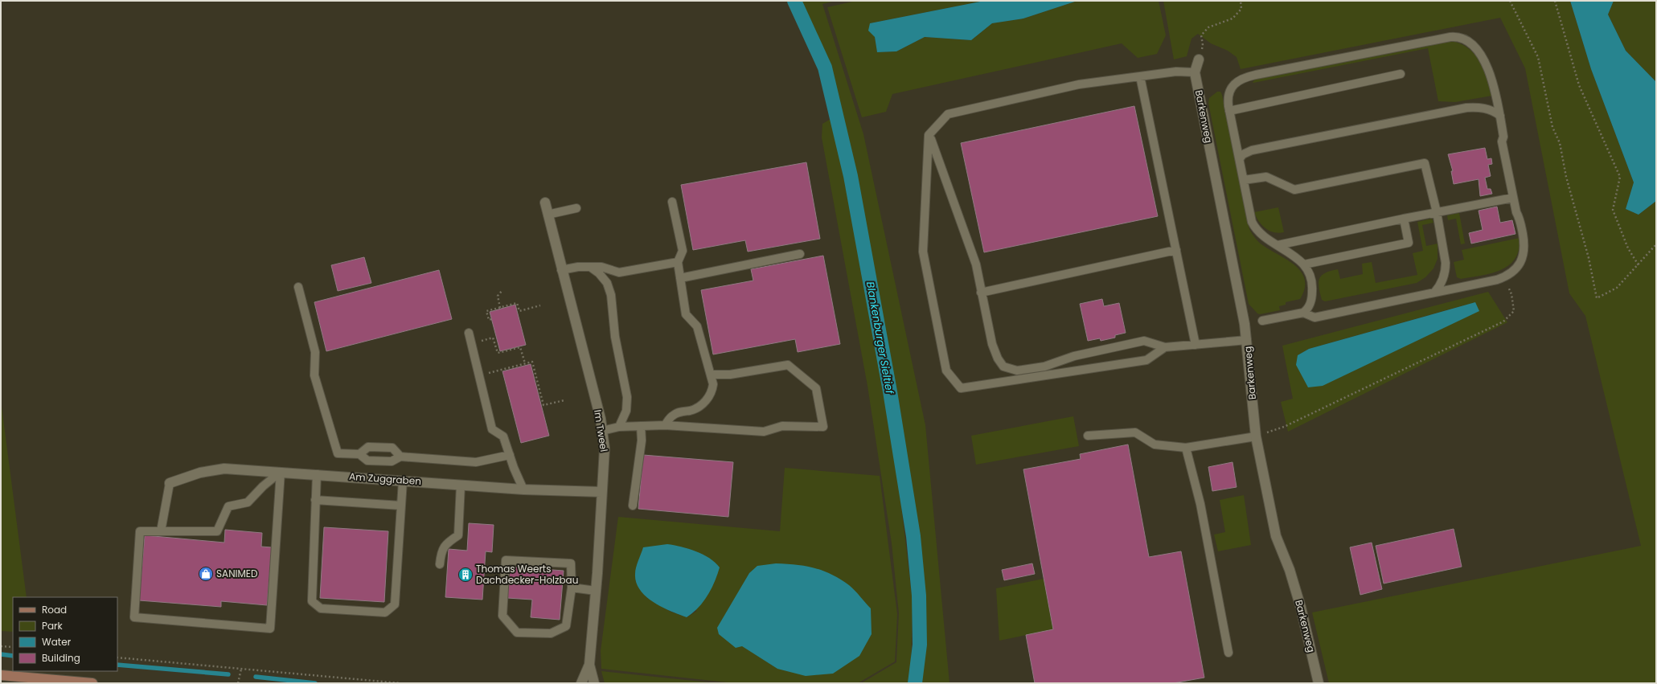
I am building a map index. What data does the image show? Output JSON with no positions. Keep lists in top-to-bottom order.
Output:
{
  "streets": {
    "street": ["Barkenweg", "Im Tweel", "Am Zuggraben"]
  },
  "crossings": [
    ["Im Tweel", "Am Zuggraben"]
  ],
  "water": ["Blankenburger Sieltief"],
  "places": {
    "shop": ["SANIMED"],
    "building": ["Thomas Weerts Dachdecker-Holzbau"]
  },
  "legend": [
    "Road",
    "Park",
    "Water",
    "Building"
  ]
}
